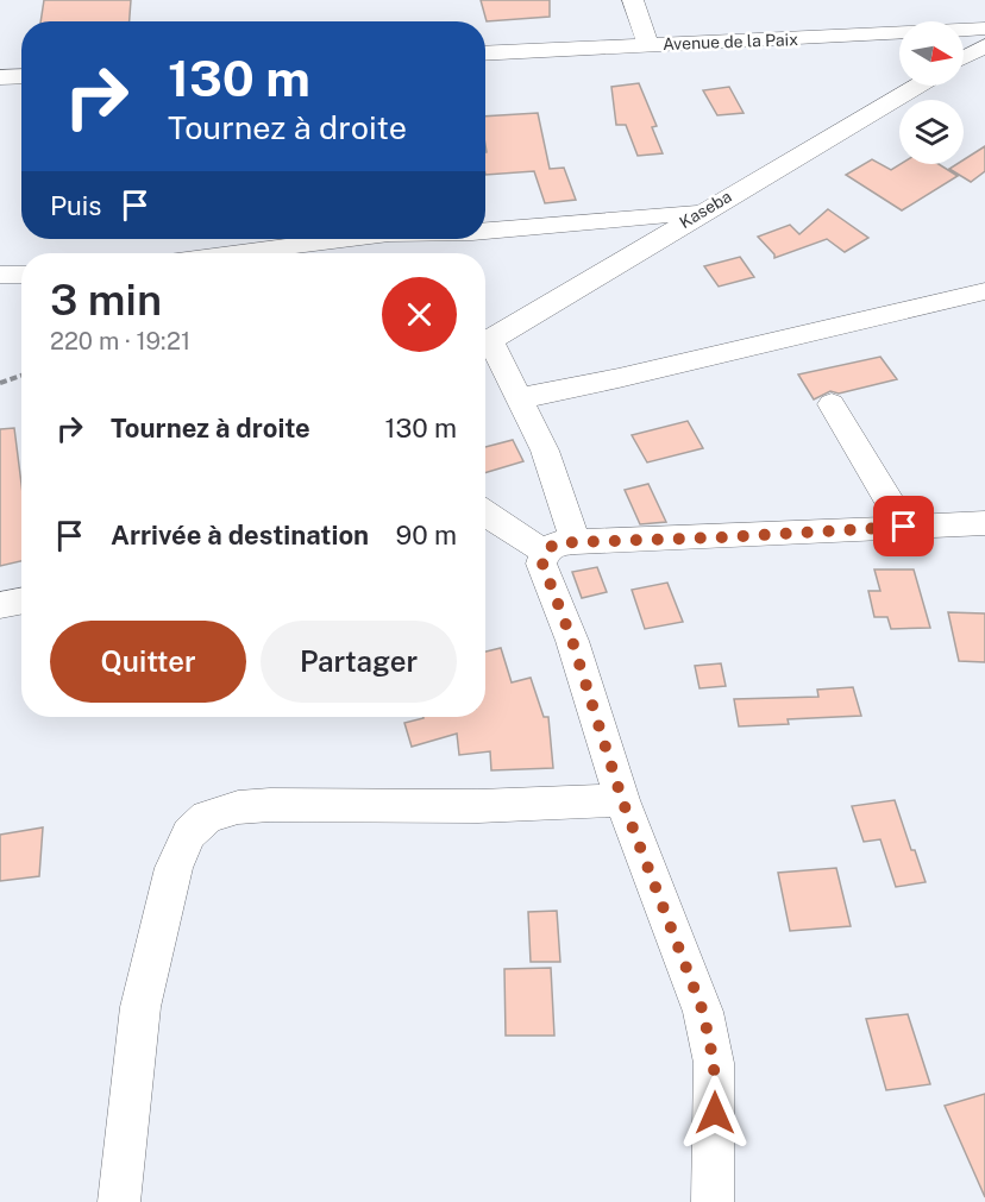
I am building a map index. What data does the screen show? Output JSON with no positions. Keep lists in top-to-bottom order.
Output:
{
  "streets": {
    "street": ["Avenue de la Paix", "Kaseba"]
  },
  "north": "right",
  "page": {
    "turn": ["130 m", "Tournez à droite"],
    "then": "Puis",
    "heading": ["3 min", "220 m · 19:21"],
    "list": [
      {
        "name": "Tournez à droite",
        "value": "130 m"
      },
      {
        "name": "Arrivée à destination",
        "value": "90 m"
      }
    ],
    "buttons": ["Quitter", "Partager"]
  }
}
